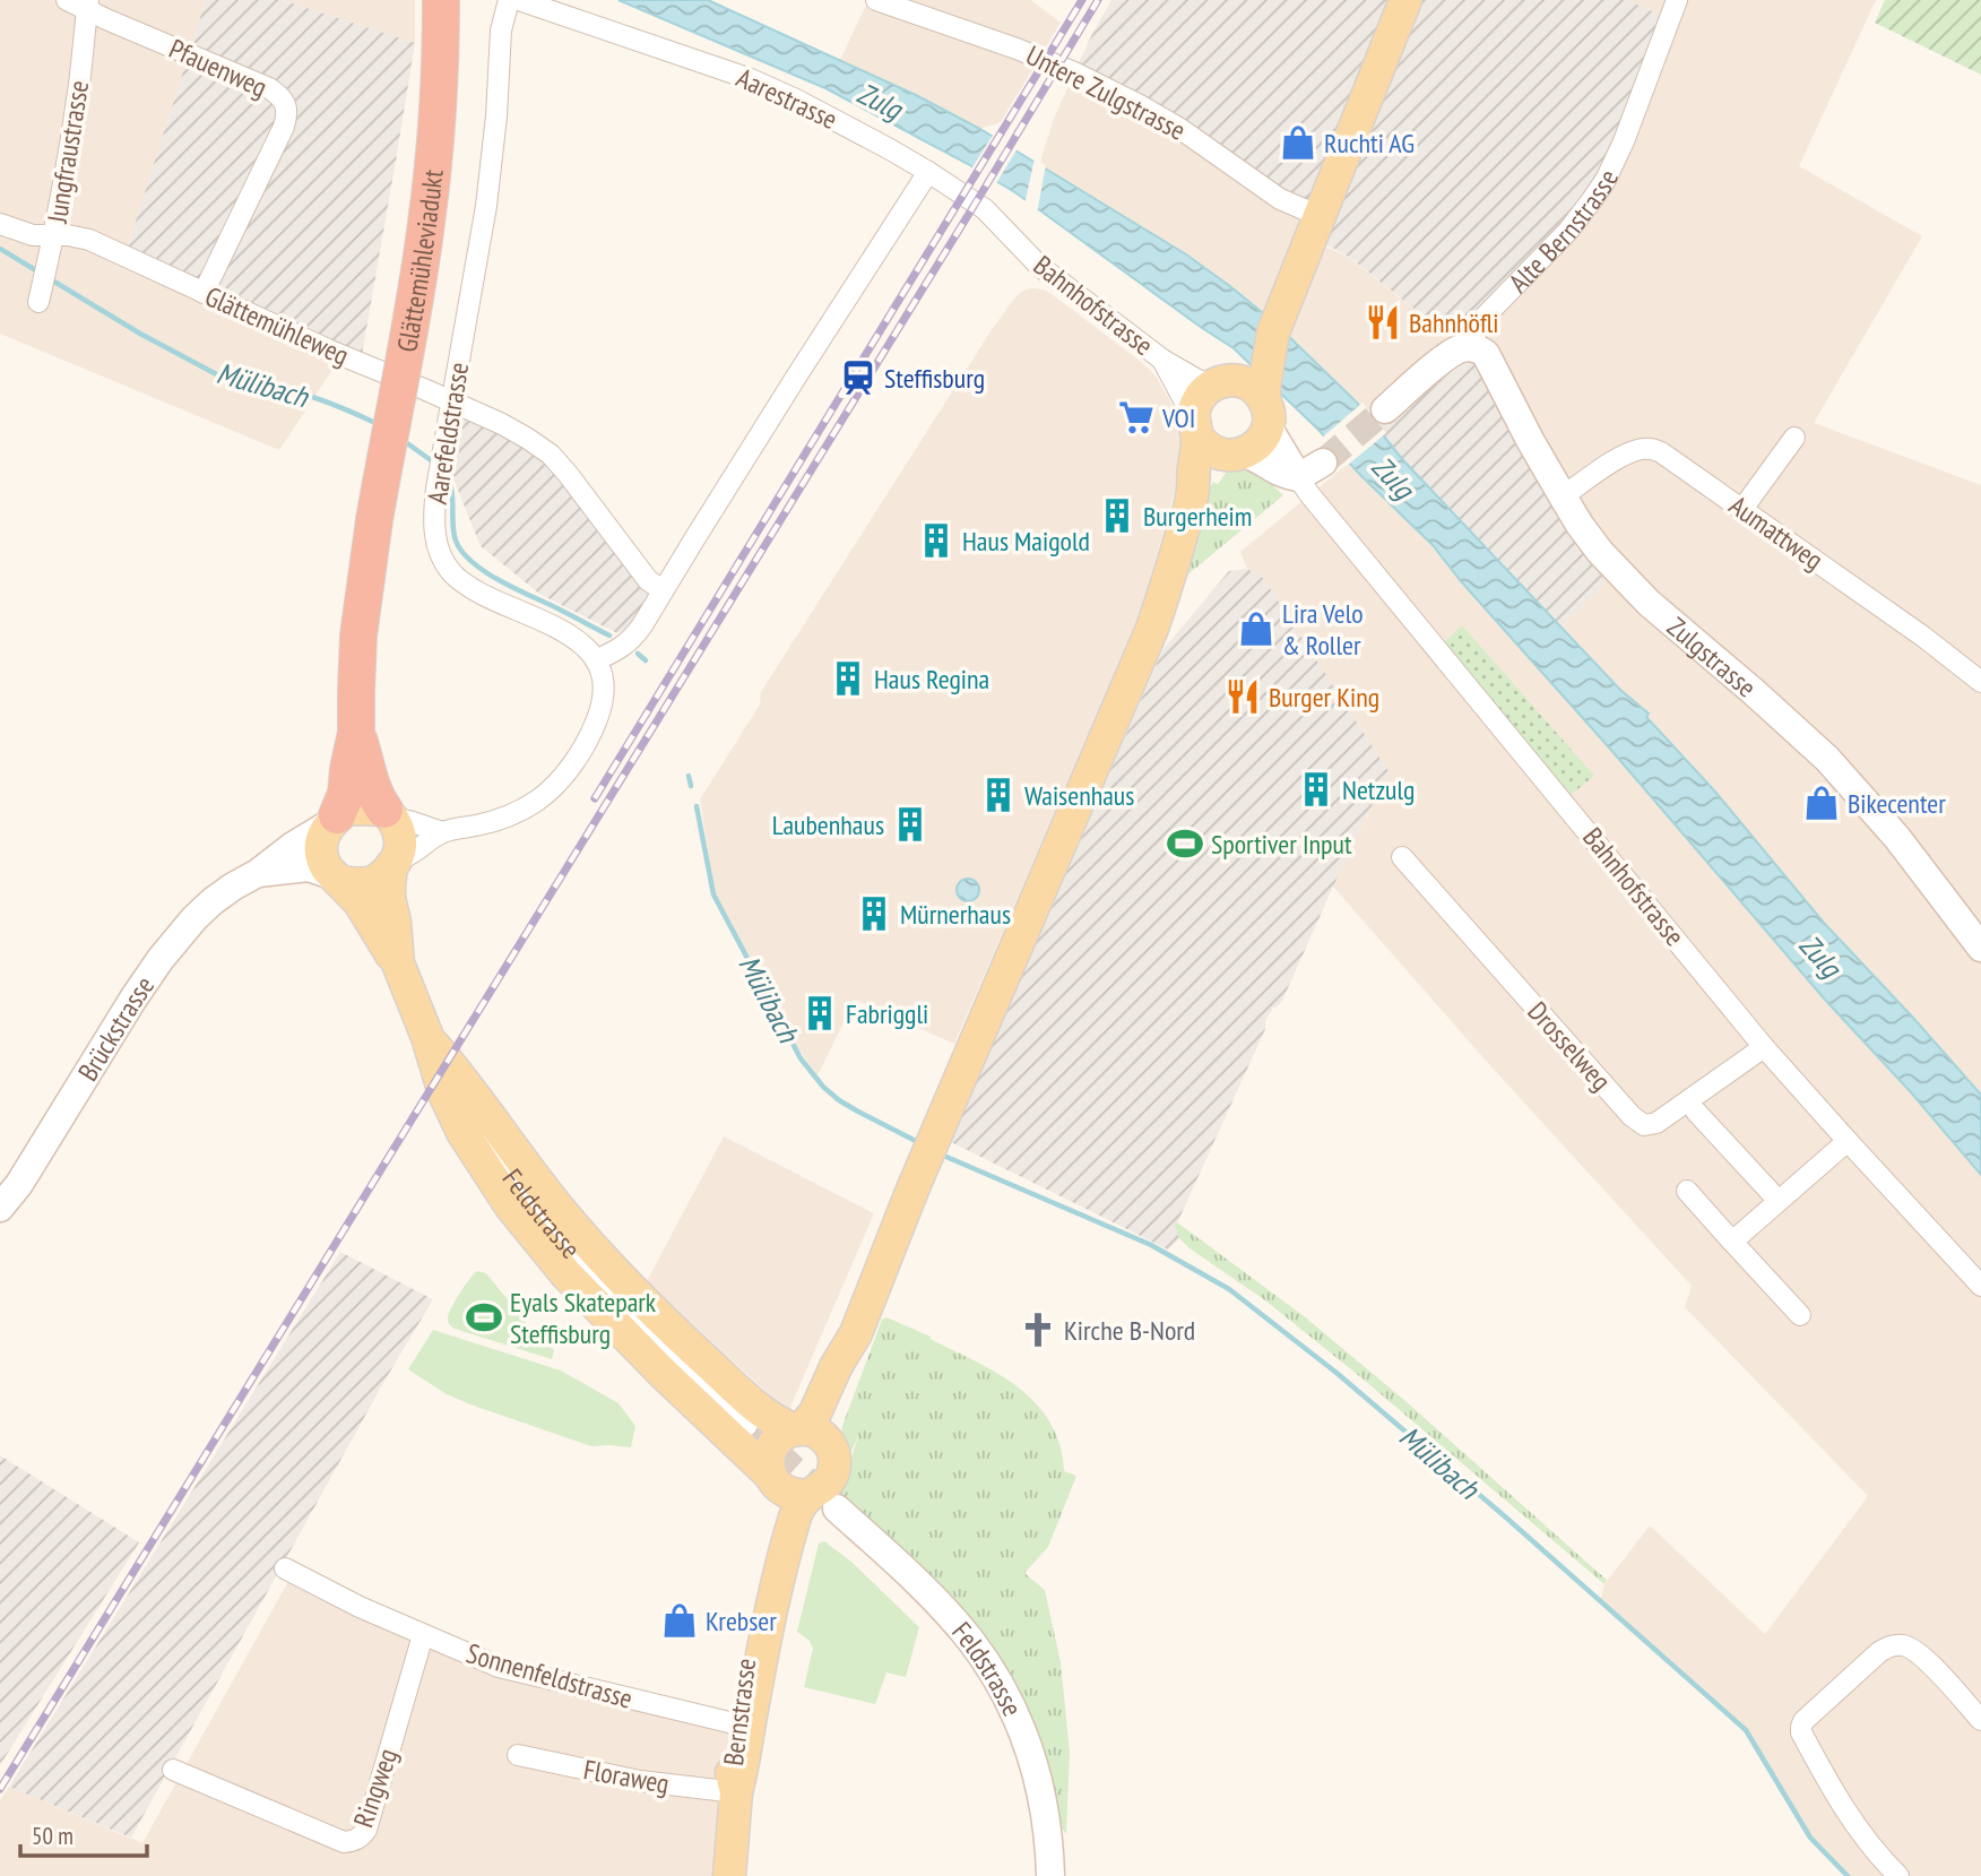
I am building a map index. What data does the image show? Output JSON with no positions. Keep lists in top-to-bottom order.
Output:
{
  "streets": {
    "highway": ["Glättemühleviadukt"],
    "main road": [
      "Zulgstrasse",
      "Brückstrasse",
      "Feldstrasse",
      "Bernstrasse"
    ],
    "street": [
      "Pfauenweg",
      "Untere Zulgstrasse",
      "Aarestrasse",
      "Jungfraustrasse",
      "Alte Bernstrasse",
      "Bahnhofstrasse",
      "Glättemühleweg",
      "Aarefeldstrasse",
      "Aumattweg",
      "Drosselweg",
      "Sonnenfeldstrasse",
      "Floraweg",
      "Ringweg"
    ]
  },
  "crossings": [
    ["Pfauenweg", "Jungfraustrasse"],
    ["Pfauenweg", "Glättemühleweg"],
    ["Aarestrasse", "Bahnhofstrasse"],
    ["Jungfraustrasse", "Glättemühleweg"],
    ["Alte Bernstrasse", "Zulgstrasse"],
    ["Bahnhofstrasse", "Drosselweg"],
    ["Glättemühleweg", "Aarefeldstrasse"],
    ["Aumattweg", "Zulgstrasse"],
    ["Brückstrasse", "Feldstrasse"],
    ["Feldstrasse", "Bernstrasse"],
    ["Sonnenfeldstrasse", "Bernstrasse"],
    ["Sonnenfeldstrasse", "Ringweg"],
    ["Bernstrasse", "Floraweg"]
  ],
  "water": ["Zulg", "Mülibach"],
  "places": {
    "shop": [
      "Ruchti AG",
      "Lira Velo & Roller",
      "Bikecenter",
      "Krebser"
    ],
    "restaurant": ["Bahnhöfli", "Burger King"],
    "station": ["Steffisburg"],
    "supermarket": ["VOI"],
    "building": [
      "Burgerheim",
      "Haus Maigold",
      "Haus Regina",
      "Netzulg",
      "Waisenhaus",
      "Laubenhaus",
      "Mürnerhaus",
      "Fabriggli"
    ],
    "sports": ["Sportiver Input", "Eyals Skatepark Steffisburg"],
    "church": ["Kirche B-Nord"]
  },
  "scale_bar": "50 m"
}
